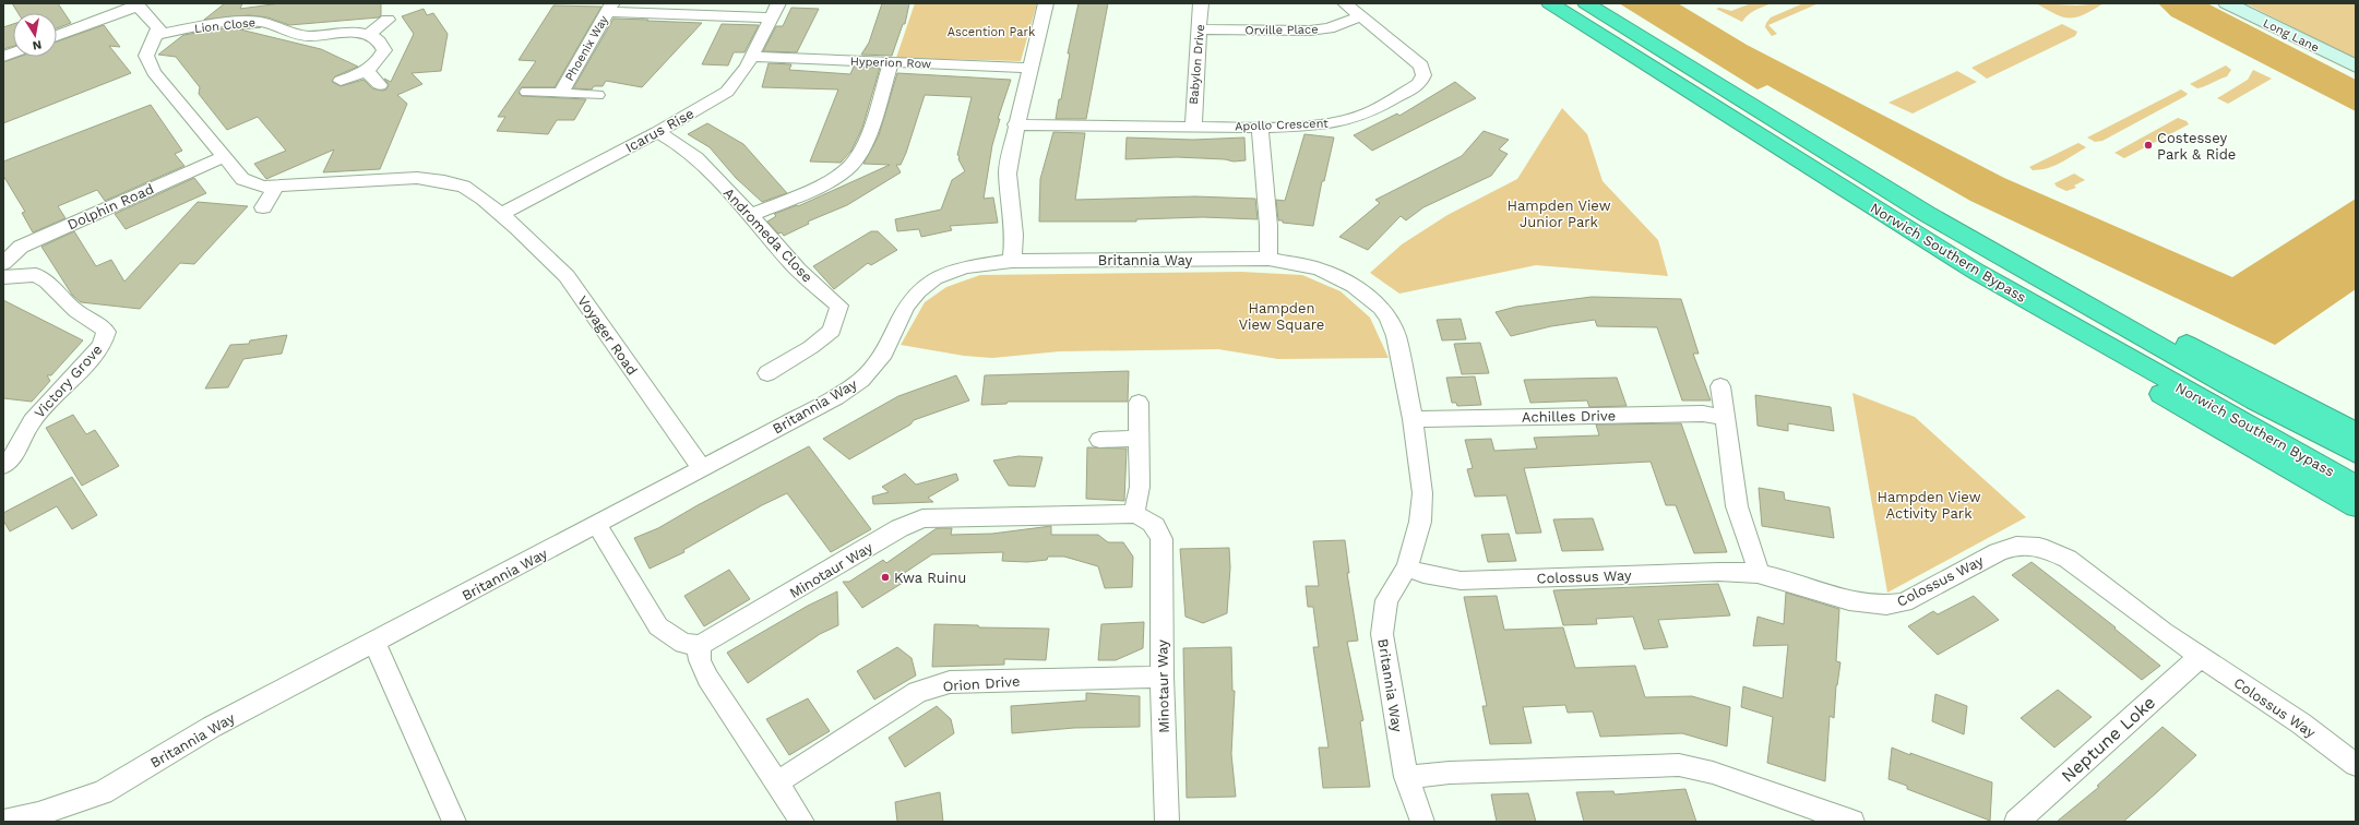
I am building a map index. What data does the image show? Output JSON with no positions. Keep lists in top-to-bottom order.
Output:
{
  "streets": {
    "highway": ["Norwich Southern Bypass"],
    "street": [
      "Lion Close",
      "Orville Place",
      "Long Lane",
      "Phoenix Way",
      "Hyperion Row",
      "Babylon Drive",
      "Apollo Crescent",
      "Icarus Rise",
      "Dolphin Road",
      "Andromeda Close",
      "Britannia Way",
      "Voyager Road",
      "Victory Grove",
      "Achilles Drive",
      "Minotaur Way",
      "Colossus Way",
      "Orion Drive",
      "Neptune Loke"
    ]
  },
  "crossings": [
    ["Orville Place", "Babylon Drive"],
    ["Orville Place", "Apollo Crescent"],
    ["Hyperion Row", "Icarus Rise"],
    ["Babylon Drive", "Apollo Crescent"],
    ["Icarus Rise", "Andromeda Close"],
    ["Icarus Rise", "Voyager Road"],
    ["Britannia Way", "Voyager Road"],
    ["Britannia Way", "Achilles Drive"],
    ["Britannia Way", "Colossus Way"],
    ["Minotaur Way", "Orion Drive"],
    ["Colossus Way", "Neptune Loke"]
  ],
  "parks": [
    "Ascention Park",
    "Hampden View Junior Park",
    "Hampden View Square",
    "Hampden View Activity Park"
  ],
  "places": ["Costessey Park & Ride", "Kwa Ruinu"],
  "north": "bottom"
}
